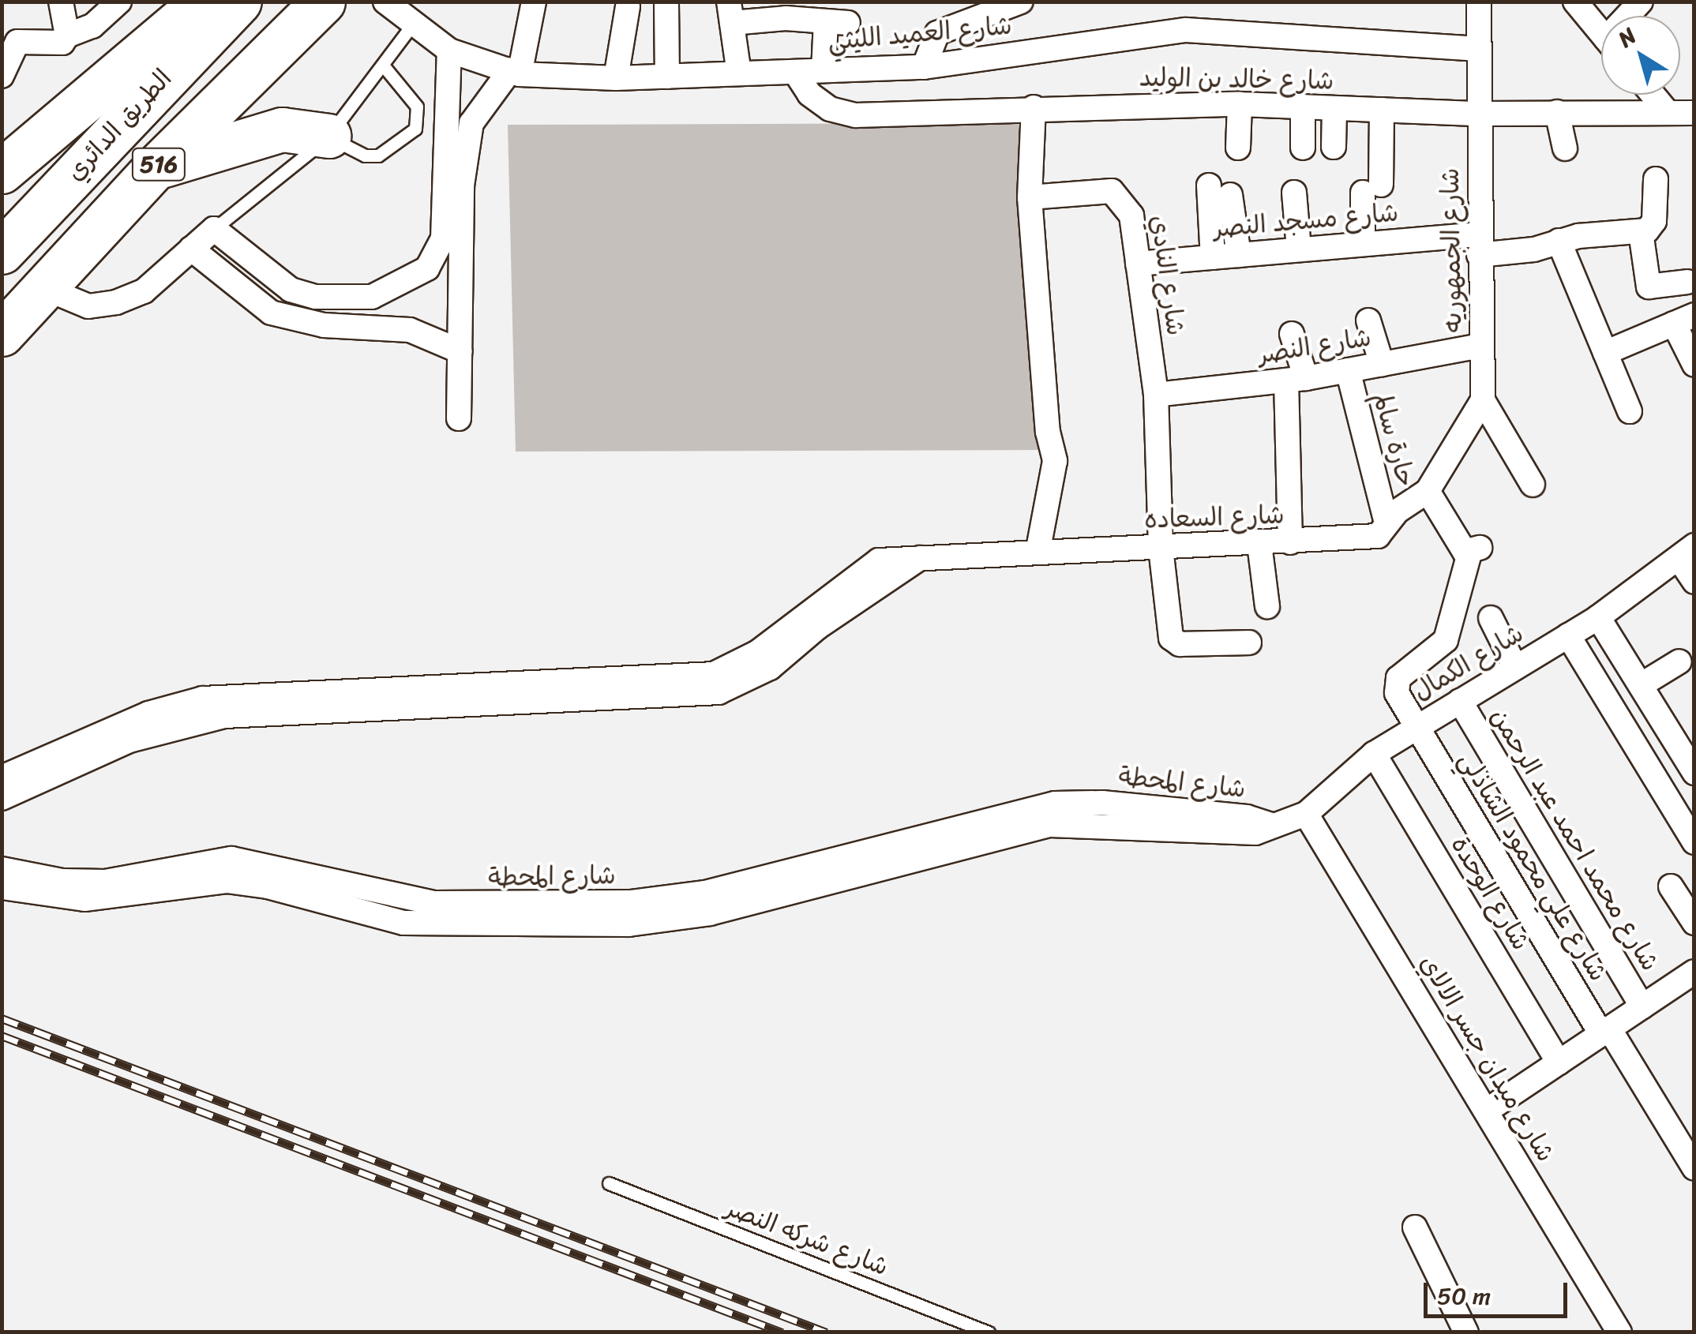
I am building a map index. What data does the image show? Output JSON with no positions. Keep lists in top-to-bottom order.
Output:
{
  "streets": {
    "highway": ["الطريق الدائري", "516"],
    "street": [
      "شارع العميد الليثي",
      "شارع خالد بن الوليد",
      "شارع مسجد النصر",
      "شارع الجمهوريه",
      "شارع النادي",
      "شارع النصر",
      "حارة سالم",
      "شارع السعاده",
      "شارع الكمال",
      "شارع المحطة",
      "شارع محمد احمد عبد الرحمن",
      "شارع علي محمود الشاذلي",
      "شارع الوحدة",
      "شارع ميدان جسر الالاي"
    ],
    "lane": ["شارع شركه النصر"]
  },
  "crossings": [
    ["شارع العميد الليثي", "شارع خالد بن الوليد"],
    ["شارع العميد الليثي", "شارع الجمهوريه"],
    ["شارع خالد بن الوليد", "شارع الجمهوريه"],
    ["شارع مسجد النصر", "شارع الجمهوريه"],
    ["شارع مسجد النصر", "شارع النادي"],
    ["شارع الجمهوريه", "شارع النصر"],
    ["شارع الجمهوريه", "شارع السعاده"],
    ["شارع النادي", "شارع النصر"],
    ["شارع النادي", "شارع السعاده"],
    ["شارع النصر", "حارة سالم"],
    ["حارة سالم", "شارع السعاده"],
    ["شارع السعاده", "شارع علي محمود الشاذلي"],
    ["شارع الكمال", "شارع المحطة"],
    ["شارع الكمال", "شارع محمد احمد عبد الرحمن"],
    ["شارع الكمال", "شارع علي محمود الشاذلي"],
    ["شارع الكمال", "شارع الوحدة"],
    ["شارع الكمال", "شارع ميدان جسر الالاي"]
  ],
  "scale_bar": "50 m",
  "north": "top left"
}
